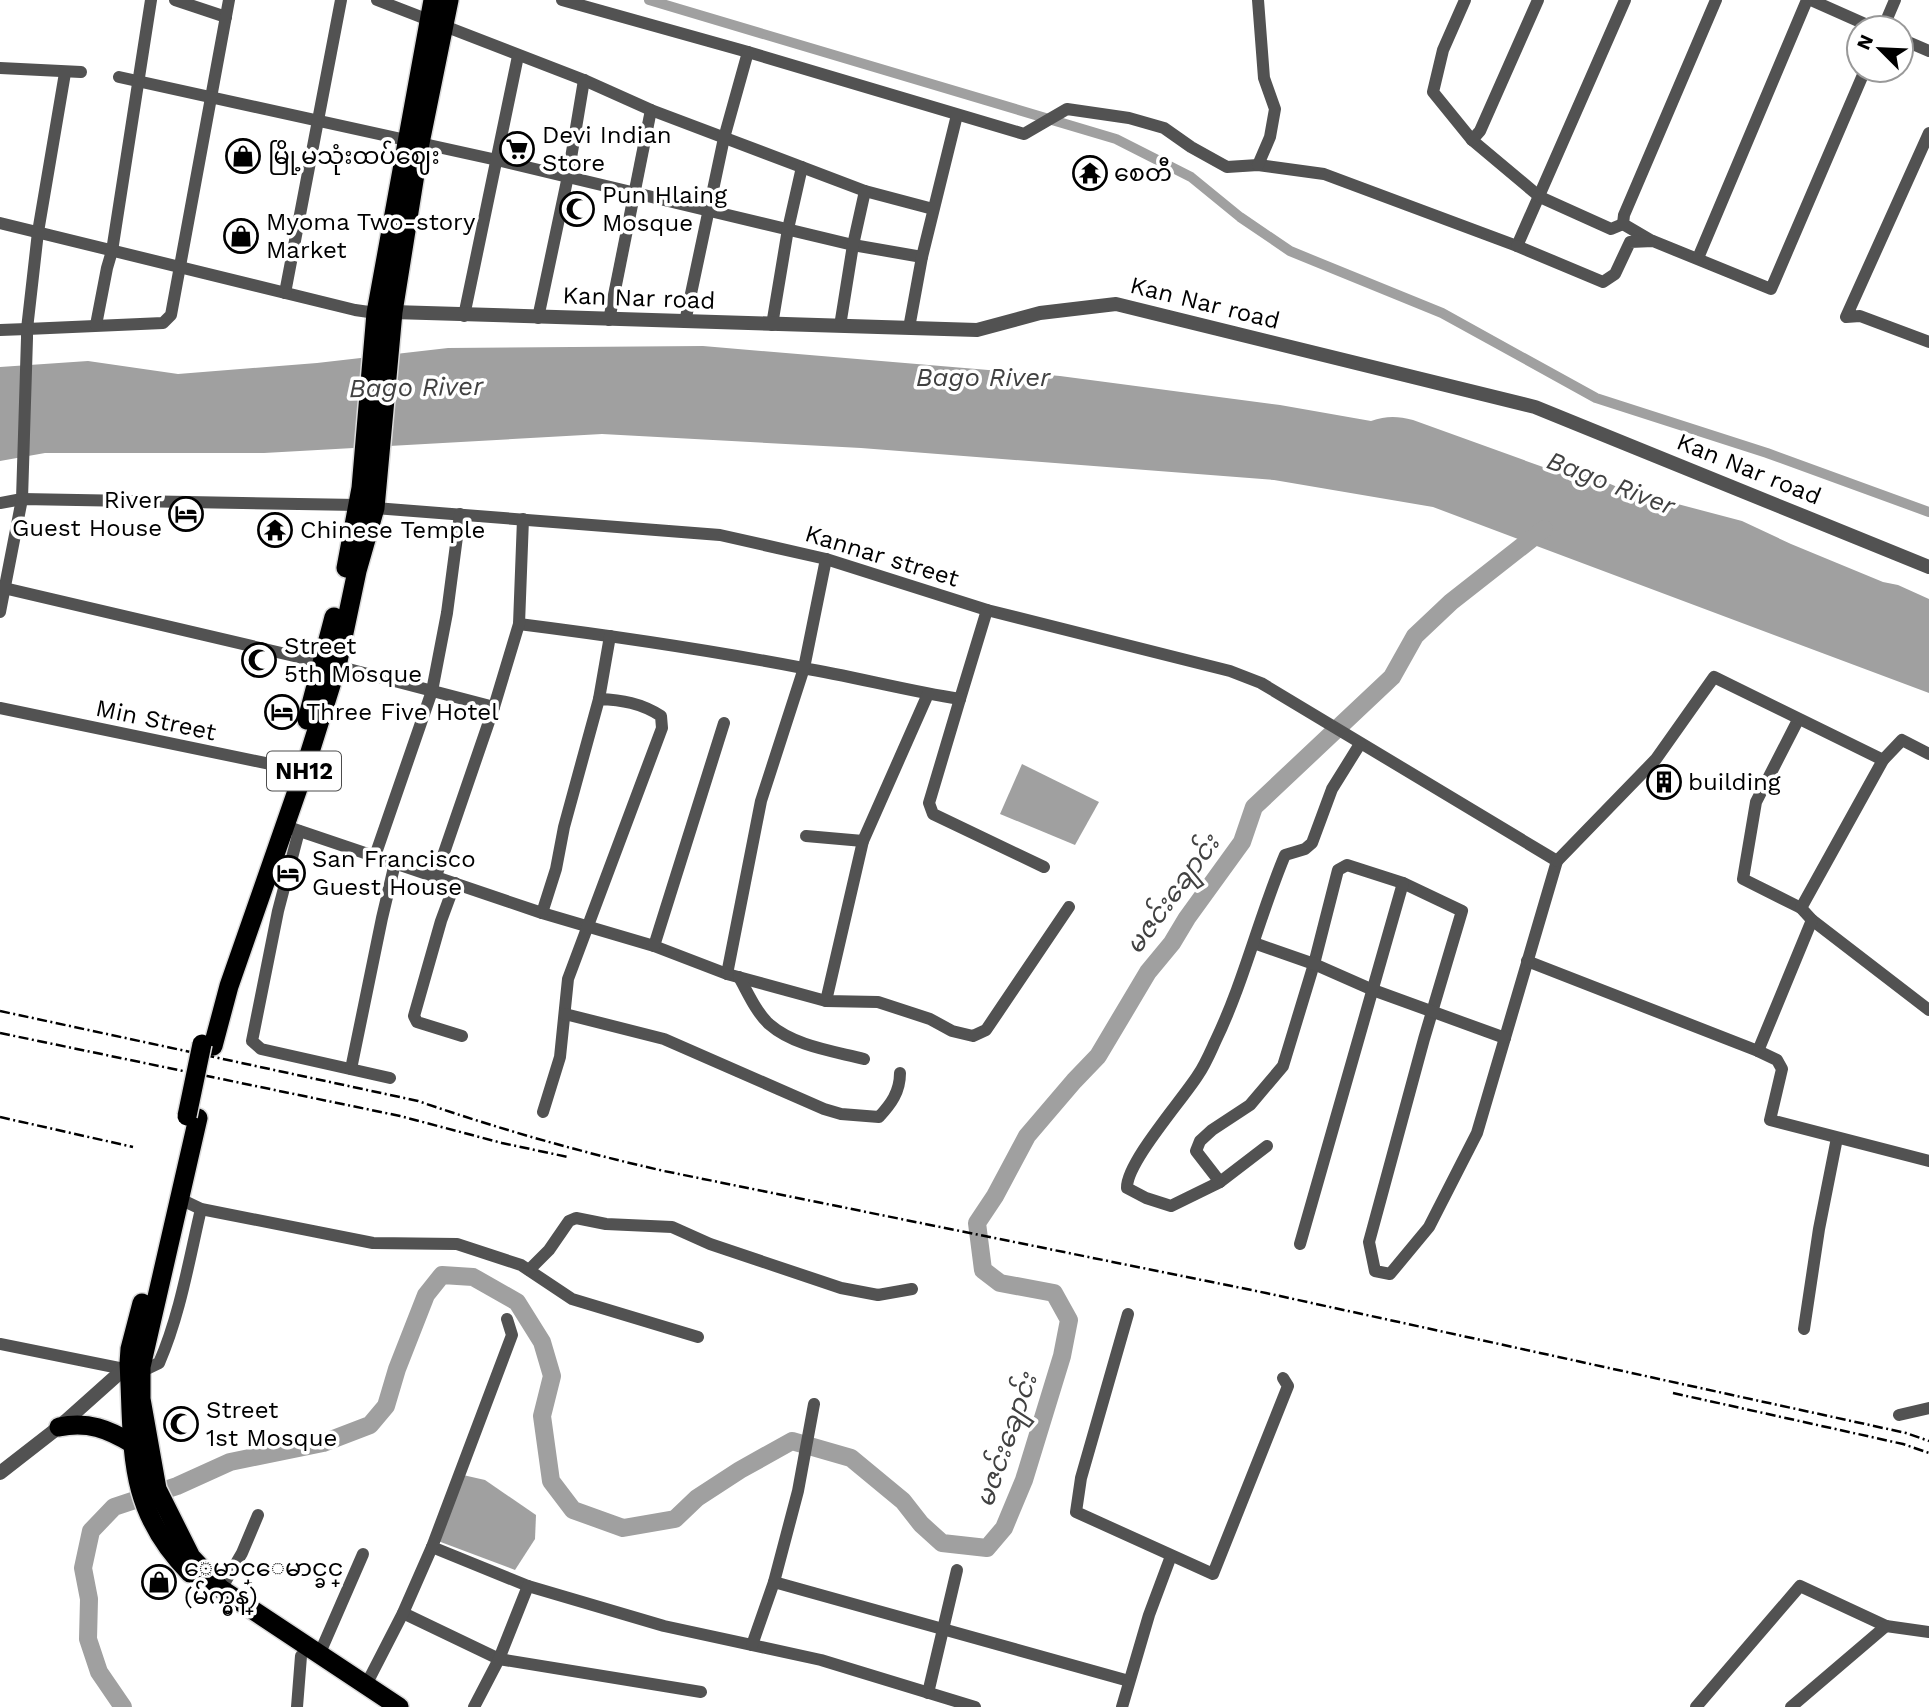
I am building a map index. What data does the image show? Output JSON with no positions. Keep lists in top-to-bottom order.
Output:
{
  "streets": {
    "highway": ["NH12"],
    "street": ["Kan Nar road", "Kannar street", "Min Street"]
  },
  "crossings": [
    ["Kan Nar road", "NH12"],
    ["Kannar street", "NH12"],
    ["Min Street", "NH12"]
  ],
  "water": ["Bago River", "မဇင်းချောင်း"],
  "places": {
    "supermarket": ["Devi Indian Store"],
    "shop": ["မြို့မသုံးထပ်ဈေး", "Myoma Two-story Market", "ေမာင္ေမာင္ခင္ (မ်က္မွန္)"],
    "temple": ["စေတီ", "Chinese Temple"],
    "mosque": ["Pun Hlaing Mosque", "Street 5th Mosque", "Street 1st Mosque"],
    "hotel": ["River Guest House", "Three Five Hotel", "San Francisco Guest House"],
    "building": ["building"]
  },
  "north": "top left"
}
